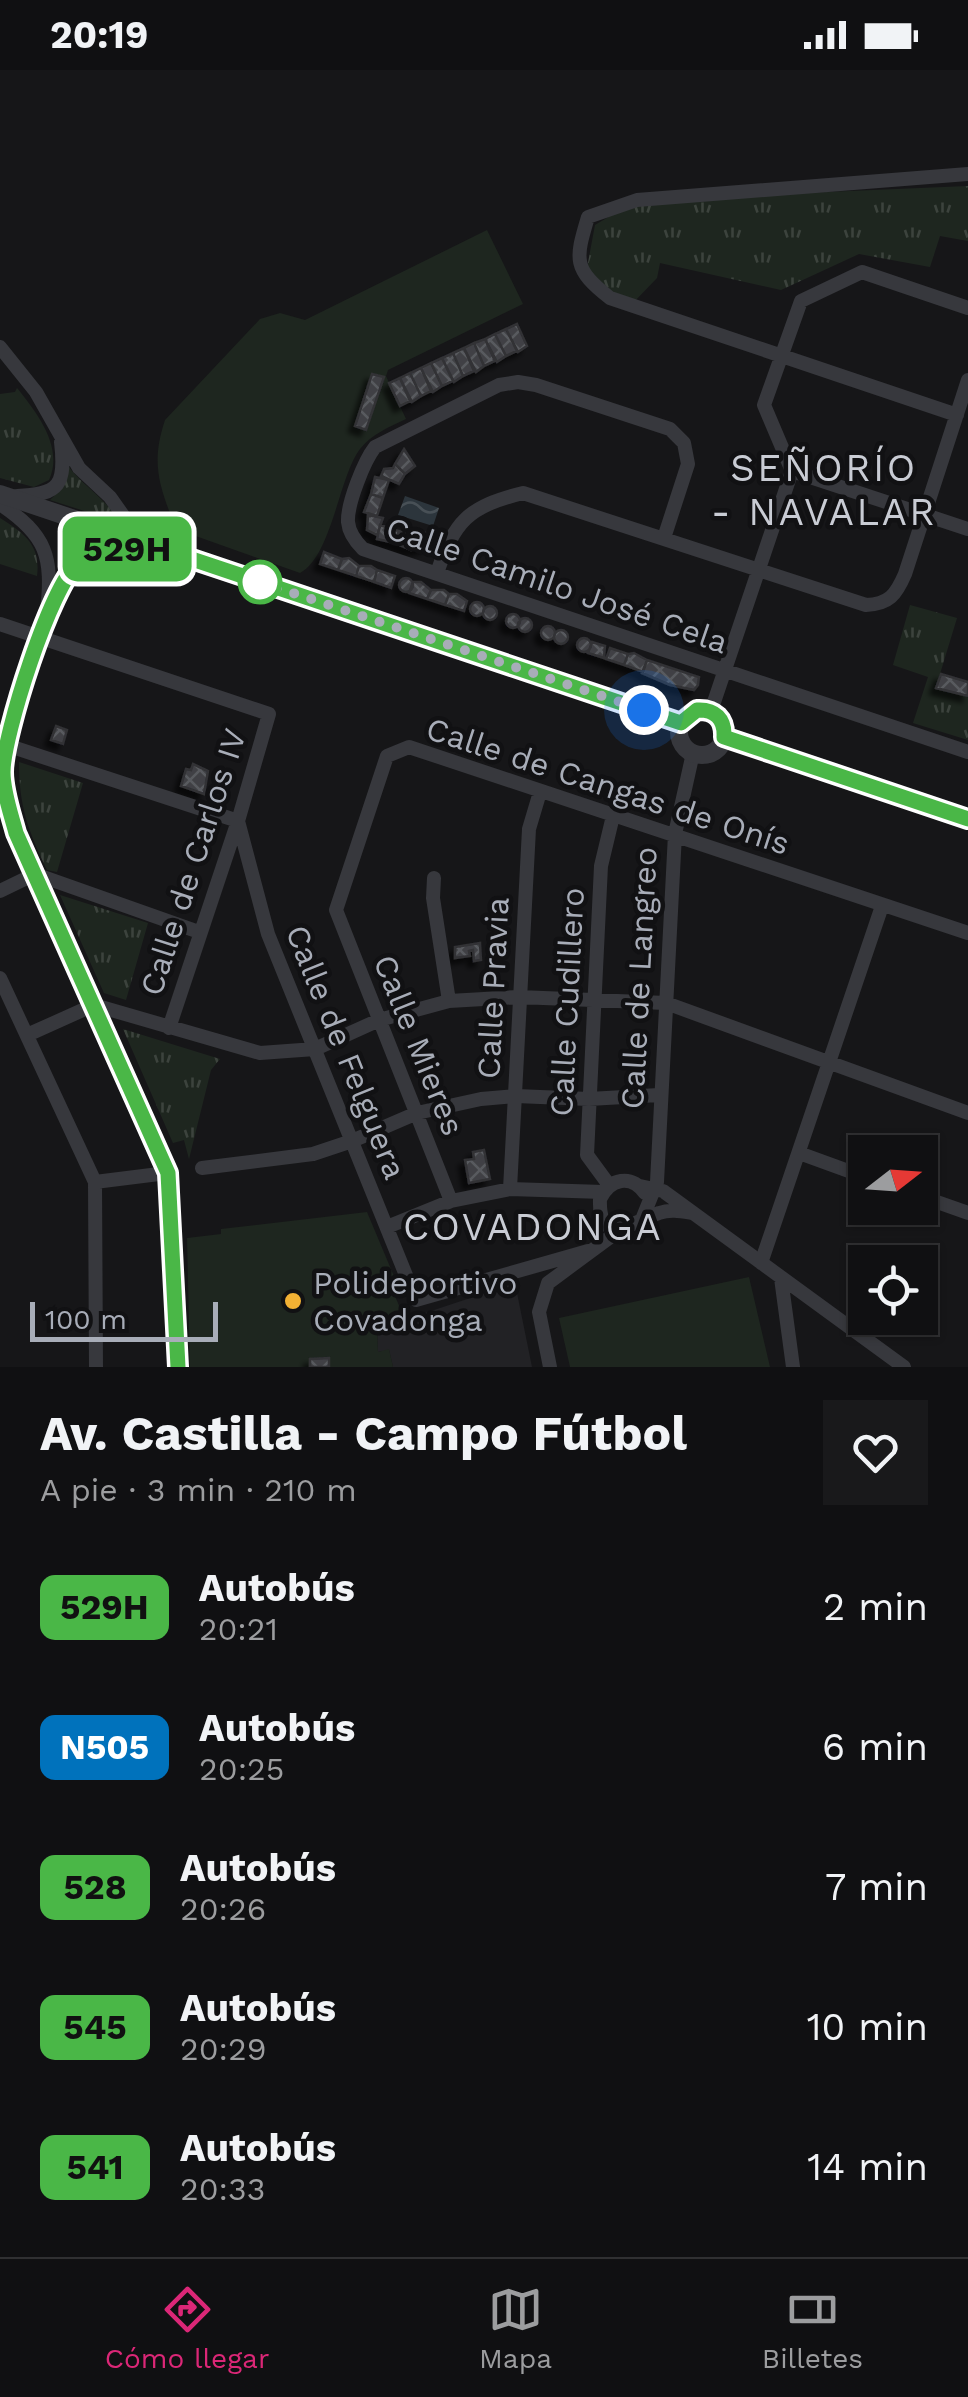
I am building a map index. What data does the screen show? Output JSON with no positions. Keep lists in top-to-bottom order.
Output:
{
  "streets": {
    "street": [
      "Calle Camilo José Cela",
      "Calle de Cangas de Onís",
      "Calle de Carlos IV",
      "Calle de Langreo",
      "Calle Pravia",
      "Calle Cudillero",
      "Calle Mieres",
      "Calle de Felguera"
    ]
  },
  "crossings": [
    ["Calle de Cangas de Onís", "Calle de Langreo"],
    ["Calle de Cangas de Onís", "Calle Pravia"],
    ["Calle de Cangas de Onís", "Calle Cudillero"],
    ["Calle de Cangas de Onís", "Calle Mieres"],
    ["Calle de Carlos IV", "Calle de Felguera"],
    ["Calle de Langreo", "Calle Cudillero"]
  ],
  "districts": ["SEÑORÍO - NAVALAR", "COVADONGA"],
  "places": ["Polideportivo Covadonga"],
  "lines": ["bus line 529H"],
  "scale_bar": "100 m",
  "north": "right",
  "page": {
    "status": "20:19",
    "on_map": "529H",
    "scale": "100 m",
    "heading": ["Av. Castilla - Campo Fútbol", "A pie · 3 min · 210 m"],
    "list": [
      {
        "mark": "529H",
        "name": "Autobús",
        "note": "20:21",
        "value": "2 min"
      },
      {
        "mark": "N505",
        "name": "Autobús",
        "note": "20:25",
        "value": "6 min"
      },
      {
        "mark": "528",
        "name": "Autobús",
        "note": "20:26",
        "value": "7 min"
      },
      {
        "mark": "545",
        "name": "Autobús",
        "note": "20:29",
        "value": "10 min"
      },
      {
        "mark": "541",
        "name": "Autobús",
        "note": "20:33",
        "value": "14 min"
      }
    ],
    "tabs": ["Cómo llegar", "Mapa", "Billetes"]
  }
}
